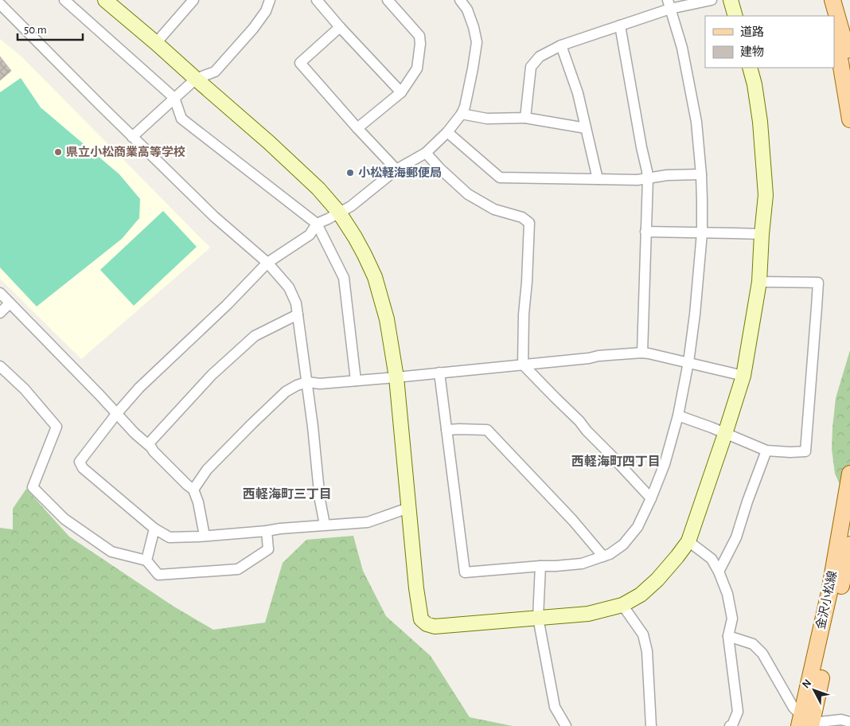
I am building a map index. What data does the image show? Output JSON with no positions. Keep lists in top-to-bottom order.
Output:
{
  "streets": {
    "main road": ["金沢小松線"]
  },
  "districts": ["西軽海町四丁目", "西軽海町三丁目"],
  "places": ["県立小松商業高等学校", "小松軽海郵便局"],
  "legend": ["道路", "建物"],
  "scale_bar": "50 m",
  "north": "top left"
}
